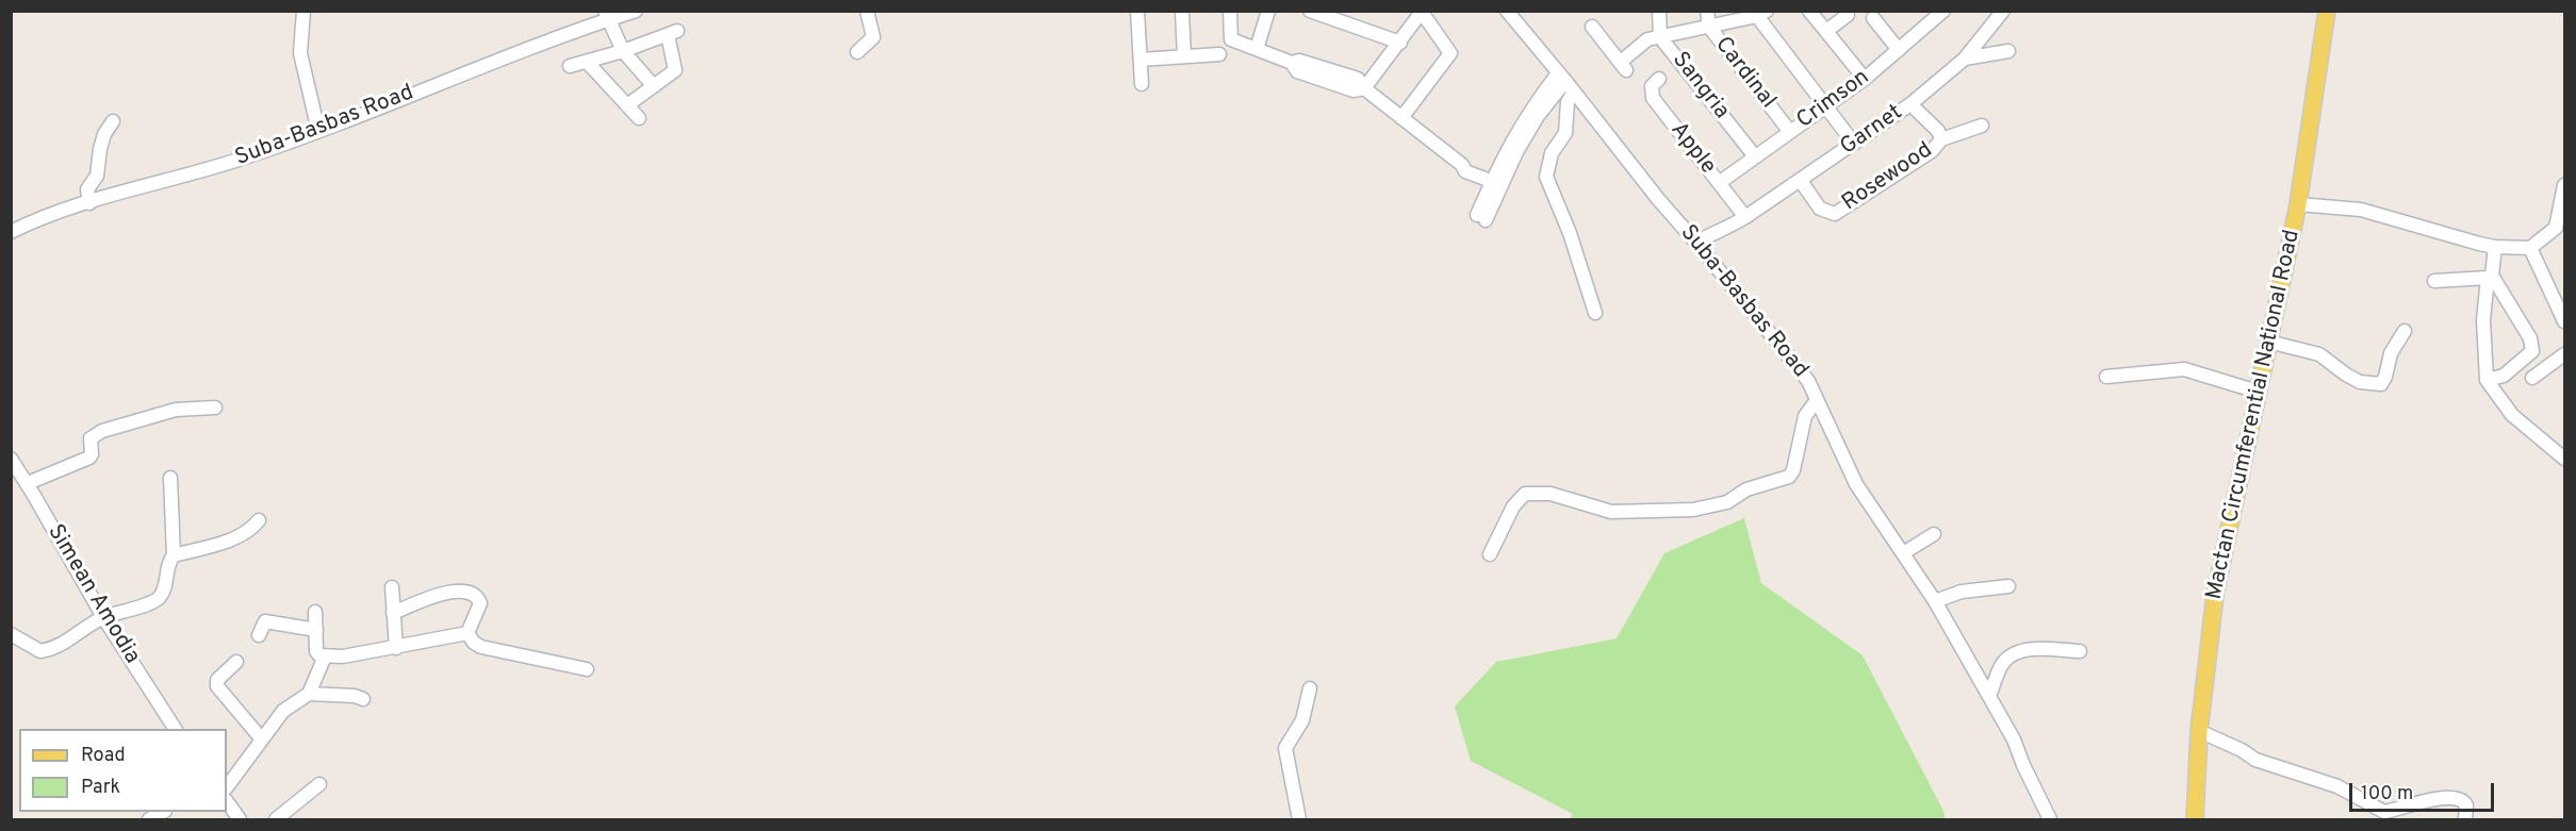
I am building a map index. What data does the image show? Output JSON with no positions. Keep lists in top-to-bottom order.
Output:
{
  "streets": {
    "main road": ["Mactan Circumferential National Road"],
    "street": [
      "Cardinal",
      "Sangria",
      "Crimson",
      "Suba-Basbas Road",
      "Garnet",
      "Apple",
      "Rosewood",
      "Simean Amodia"
    ]
  },
  "crossings": [
    ["Cardinal", "Crimson"],
    ["Sangria", "Crimson"],
    ["Crimson", "Apple"],
    ["Suba-Basbas Road", "Garnet"],
    ["Garnet", "Apple"],
    ["Garnet", "Rosewood"]
  ],
  "legend": ["Road", "Park"],
  "scale_bar": "100 m"
}
